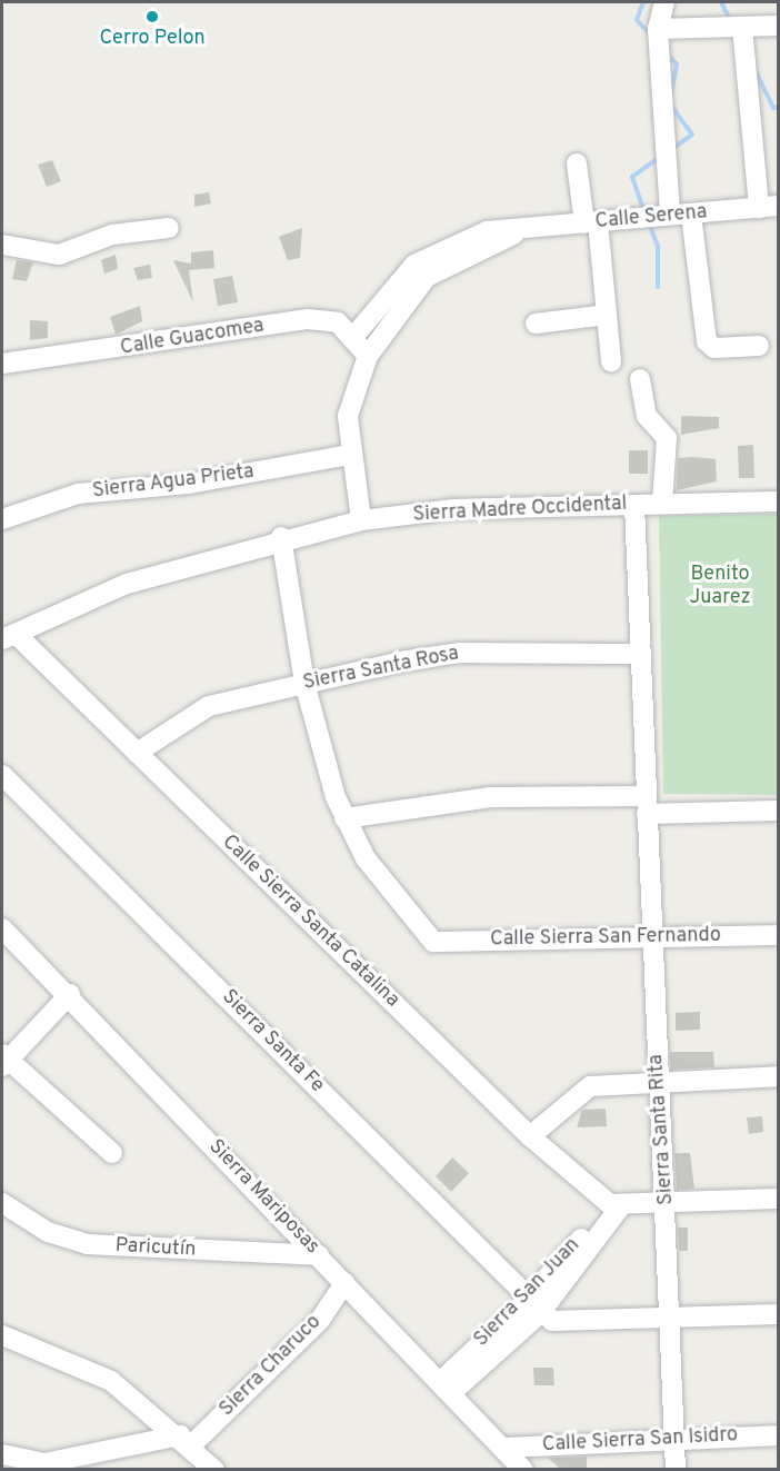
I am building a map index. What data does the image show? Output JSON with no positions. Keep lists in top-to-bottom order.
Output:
{
  "streets": {
    "street": [
      "Calle Serena",
      "Calle Guacomea",
      "Sierra Agua Prieta",
      "Sierra Madre Occidental",
      "Sierra Santa Rosa",
      "Calle Sierra Santa Catalina",
      "Calle Sierra San Fernando",
      "Sierra Santa Fe",
      "Sierra Santa Rita",
      "Sierra Mariposas",
      "Paricutín",
      "Sierra San Juan",
      "Sierra Charuco",
      "Calle Sierra San Isidro"
    ]
  },
  "crossings": [
    ["Calle Serena", "Calle Guacomea"],
    ["Calle Serena", "Sierra Agua Prieta"],
    ["Calle Serena", "Sierra Madre Occidental"],
    ["Sierra Madre Occidental", "Calle Sierra Santa Catalina"],
    ["Sierra Madre Occidental", "Sierra Santa Rita"],
    ["Sierra Santa Rosa", "Calle Sierra Santa Catalina"],
    ["Sierra Santa Rosa", "Sierra Santa Rita"],
    ["Calle Sierra Santa Catalina", "Sierra San Juan"],
    ["Calle Sierra San Fernando", "Sierra Santa Rita"],
    ["Sierra Santa Fe", "Sierra San Juan"],
    ["Sierra Santa Rita", "Calle Sierra San Isidro"],
    ["Sierra Mariposas", "Paricutín"],
    ["Sierra Mariposas", "Sierra San Juan"],
    ["Sierra Mariposas", "Sierra Charuco"],
    ["Sierra Mariposas", "Calle Sierra San Isidro"]
  ],
  "parks": ["Benito Juarez"],
  "places": ["Cerro Pelon"]
}
